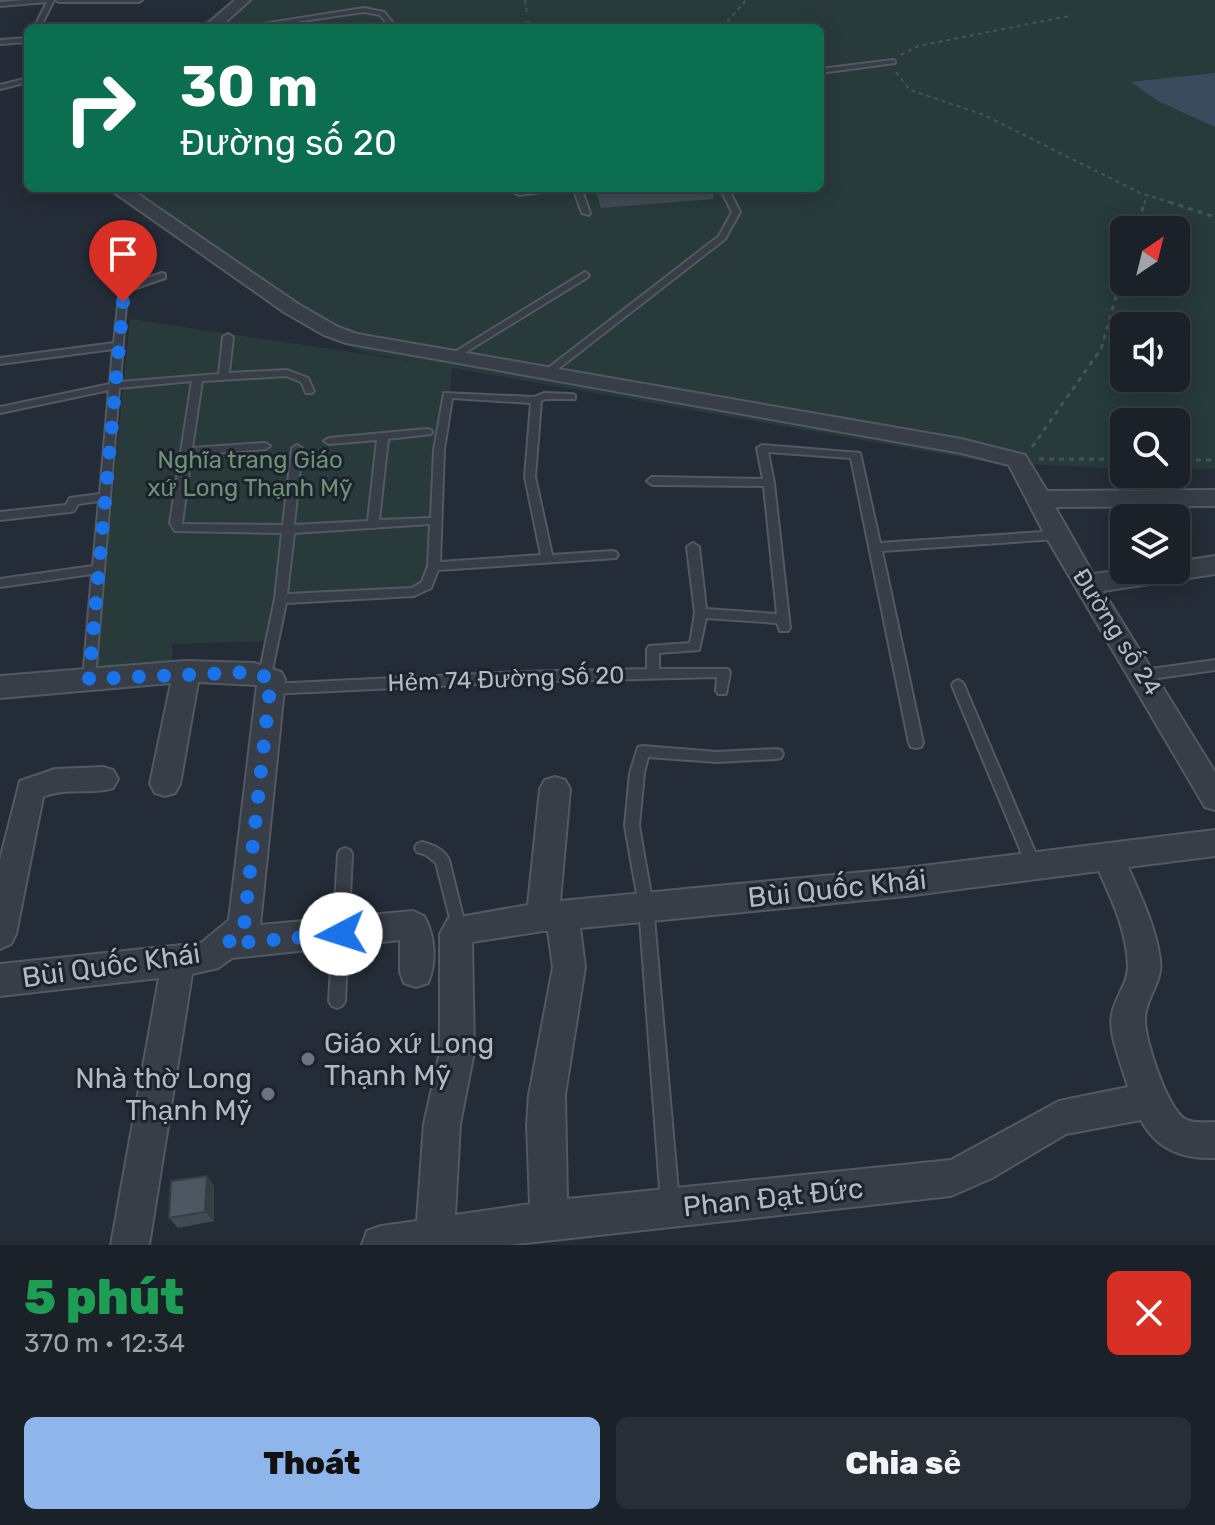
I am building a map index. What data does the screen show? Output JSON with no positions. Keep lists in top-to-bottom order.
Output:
{
  "streets": {
    "street": ["Đường số 24", "Bùi Quốc Khái", "Phan Đạt Đức"],
    "lane": ["Hẻm 74 Đường Số 20"]
  },
  "parks": ["Nghĩa trang Giáo xứ Long Thạnh Mỹ"],
  "places": ["Giáo xứ Long Thạnh Mỹ", "Nhà thờ Long Thạnh Mỹ"],
  "north": "top right",
  "page": {
    "turn": ["30 m", "Đường số 20"],
    "heading": ["5 phút", "370 m · 12:34"],
    "buttons": ["Thoát", "Chia sẻ"]
  }
}
